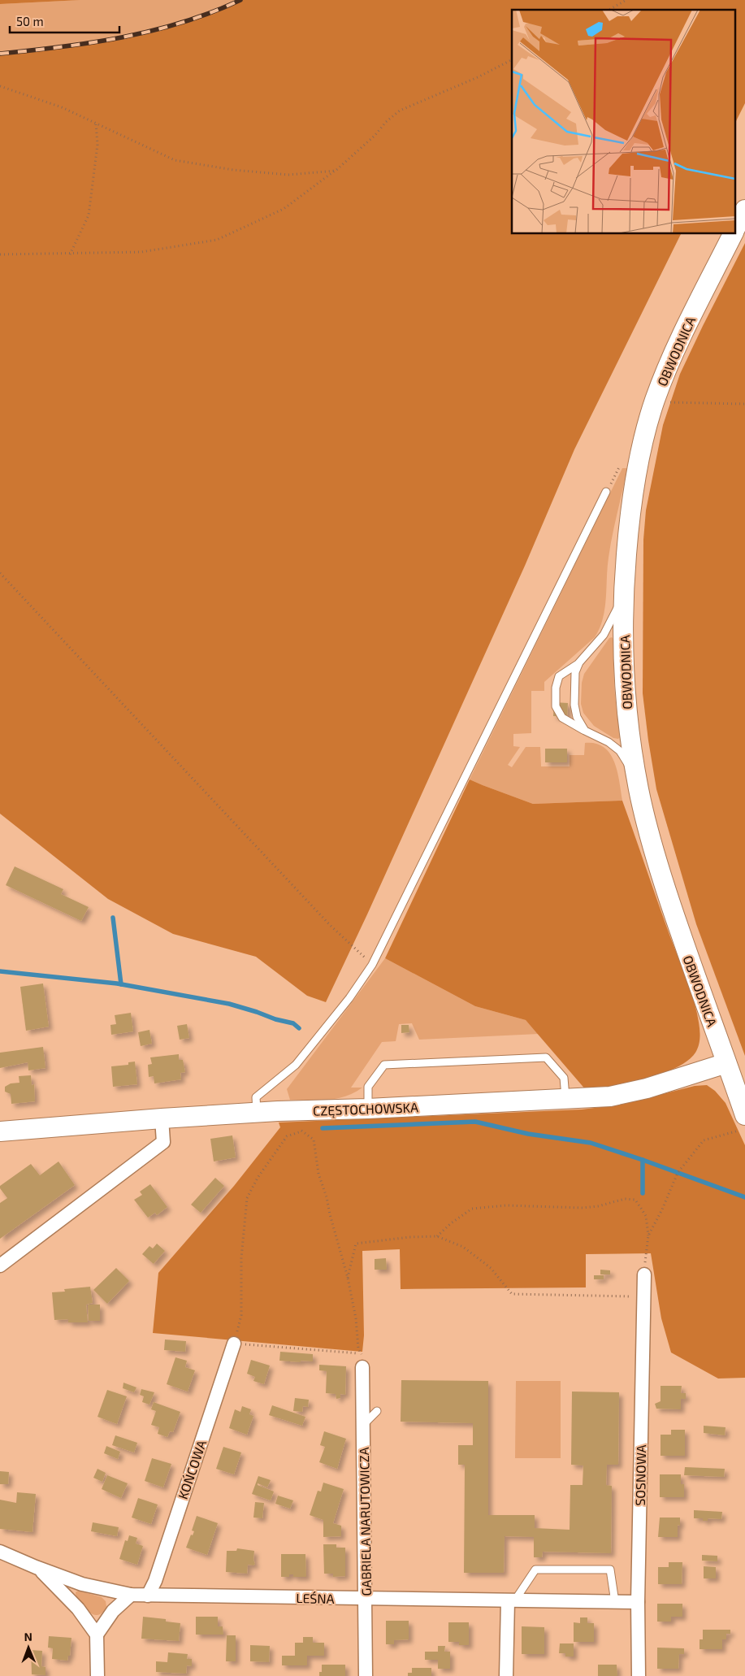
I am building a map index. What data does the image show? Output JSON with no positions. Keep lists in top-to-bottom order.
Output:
{
  "streets": {
    "main road": ["OBWODNICA", "CZĘSTOCHOWSKA"],
    "street": [
      "KOŃCOWA",
      "SOSNOWA",
      "GABRIELA NARUTOWICZA",
      "LEŚNA"
    ]
  },
  "crossings": [
    ["OBWODNICA", "CZĘSTOCHOWSKA"],
    ["KOŃCOWA", "LEŚNA"],
    ["SOSNOWA", "LEŚNA"],
    ["GABRIELA NARUTOWICZA", "LEŚNA"]
  ],
  "scale_bar": "50 m",
  "north": "top"
}
